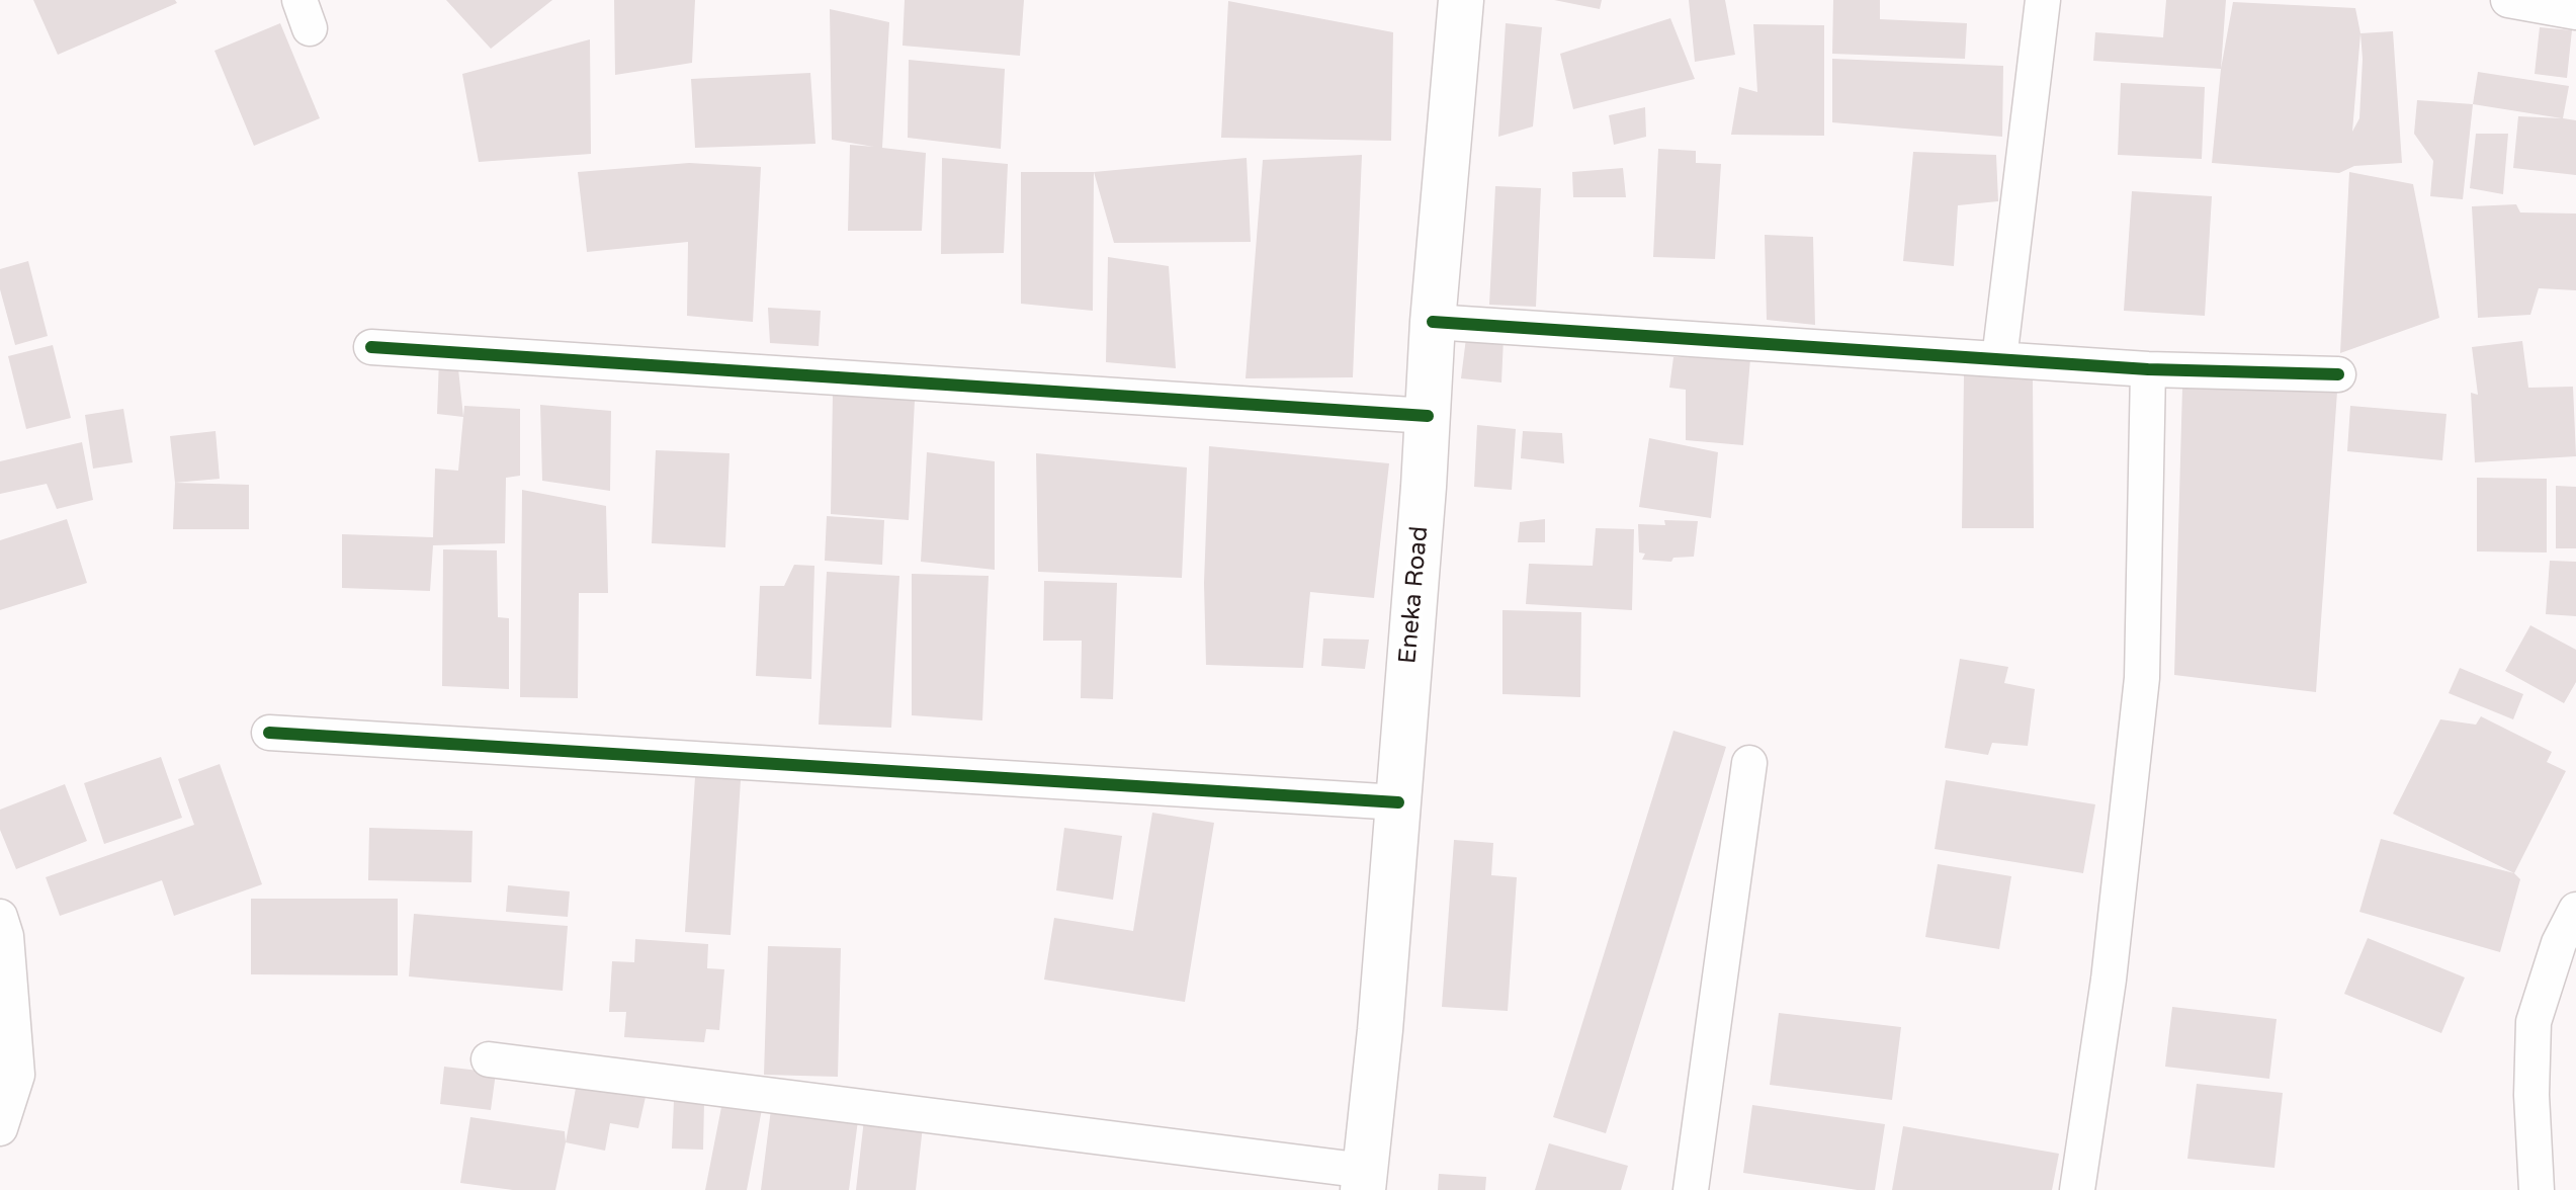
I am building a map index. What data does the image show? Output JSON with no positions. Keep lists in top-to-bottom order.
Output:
{
  "streets": {
    "main road": ["Eneka Road"]
  }
}
